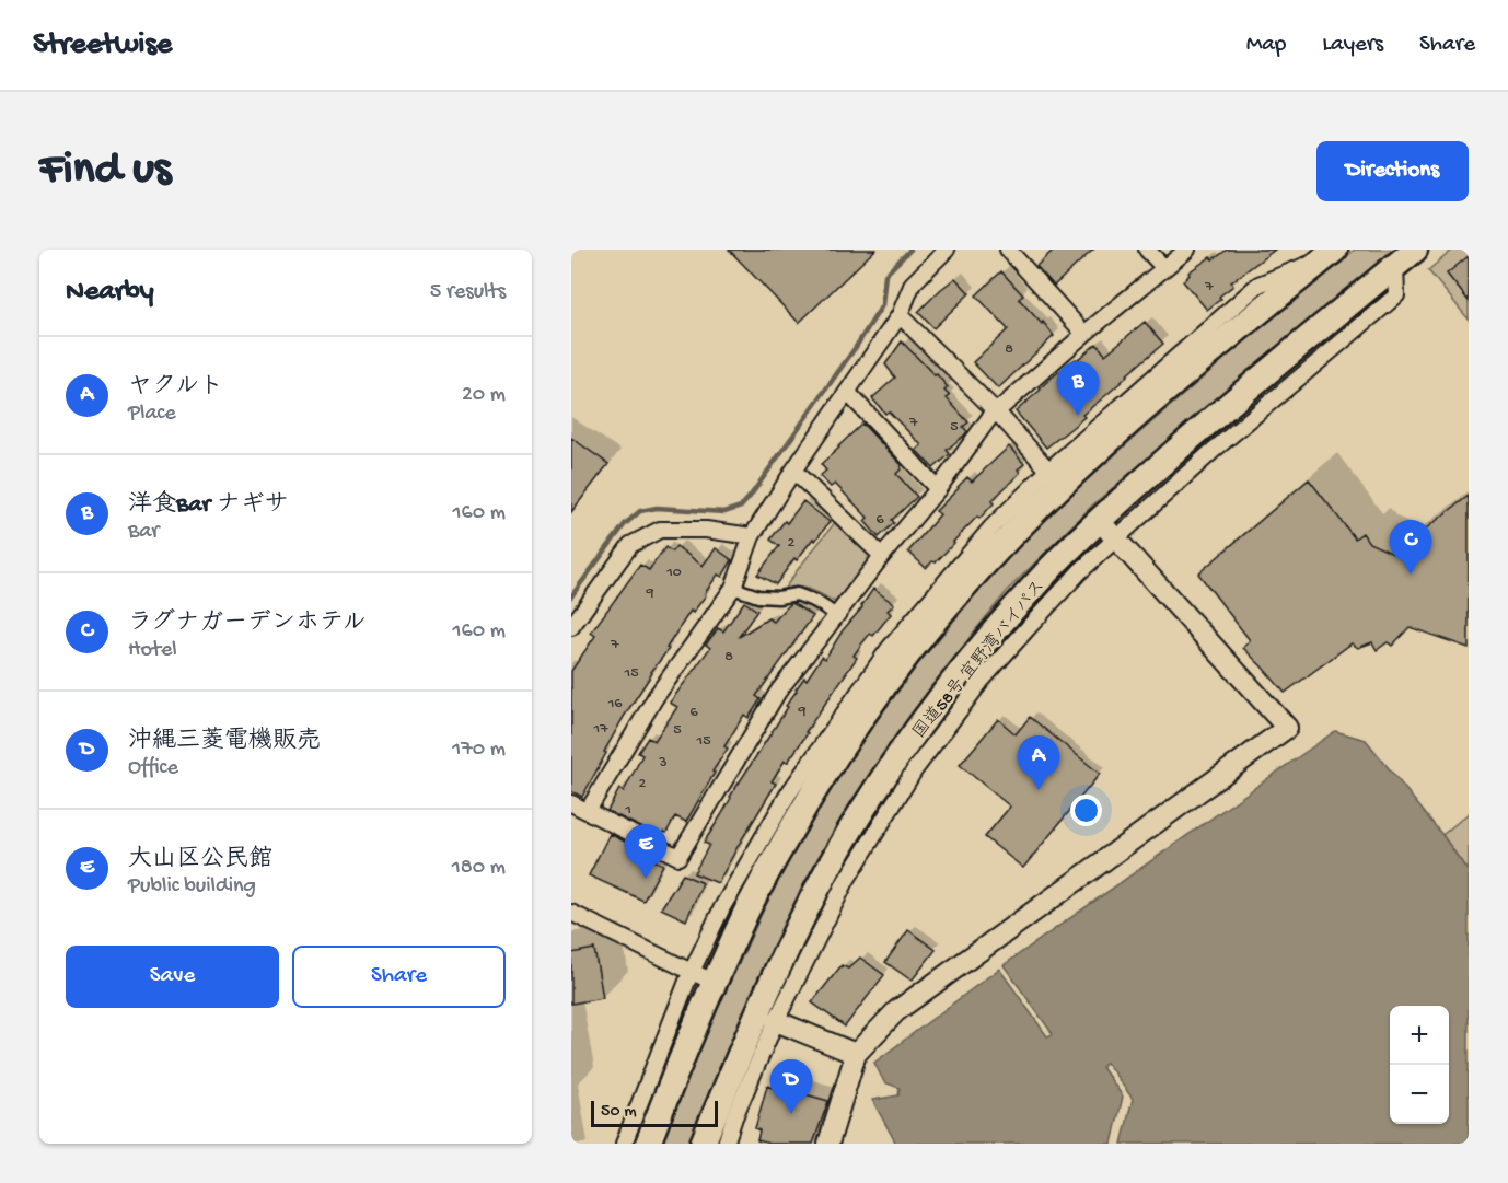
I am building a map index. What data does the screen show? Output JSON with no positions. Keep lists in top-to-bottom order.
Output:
{
  "streets": {
    "highway": ["国道58号 宜野湾バイパス"]
  },
  "house_numbers": [
    "7",
    "8",
    "7",
    "5",
    "6",
    "2",
    "10",
    "9",
    "7",
    "8",
    "15",
    "16",
    "9",
    "6",
    "17",
    "5",
    "15",
    "3",
    "2",
    "1"
  ],
  "scale_bar": "50 m",
  "page": {
    "header": "Streetwise",
    "nav": ["Map", "Layers", "Share"],
    "buttons": [
      "Directions",
      ["Save", "Share"]
    ],
    "title": "Find us",
    "heading": ["Nearby", "5 results"],
    "list": [
      {
        "mark": "A",
        "name": "ヤクルト",
        "note": "Place",
        "value": "20 m"
      },
      {
        "mark": "B",
        "name": "洋食Bar ナギサ",
        "note": "Bar",
        "value": "160 m"
      },
      {
        "mark": "C",
        "name": "ラグナガーデンホテル",
        "note": "Hotel",
        "value": "160 m"
      },
      {
        "mark": "D",
        "name": "沖縄三菱電機販売",
        "note": "Office",
        "value": "170 m"
      },
      {
        "mark": "E",
        "name": "大山区公民館",
        "note": "Public building",
        "value": "180 m"
      }
    ],
    "pins": [
      "B",
      "C",
      "A",
      "E",
      "D"
    ],
    "map_buttons": ["+", "−"],
    "scale": "50 m"
  }
}
